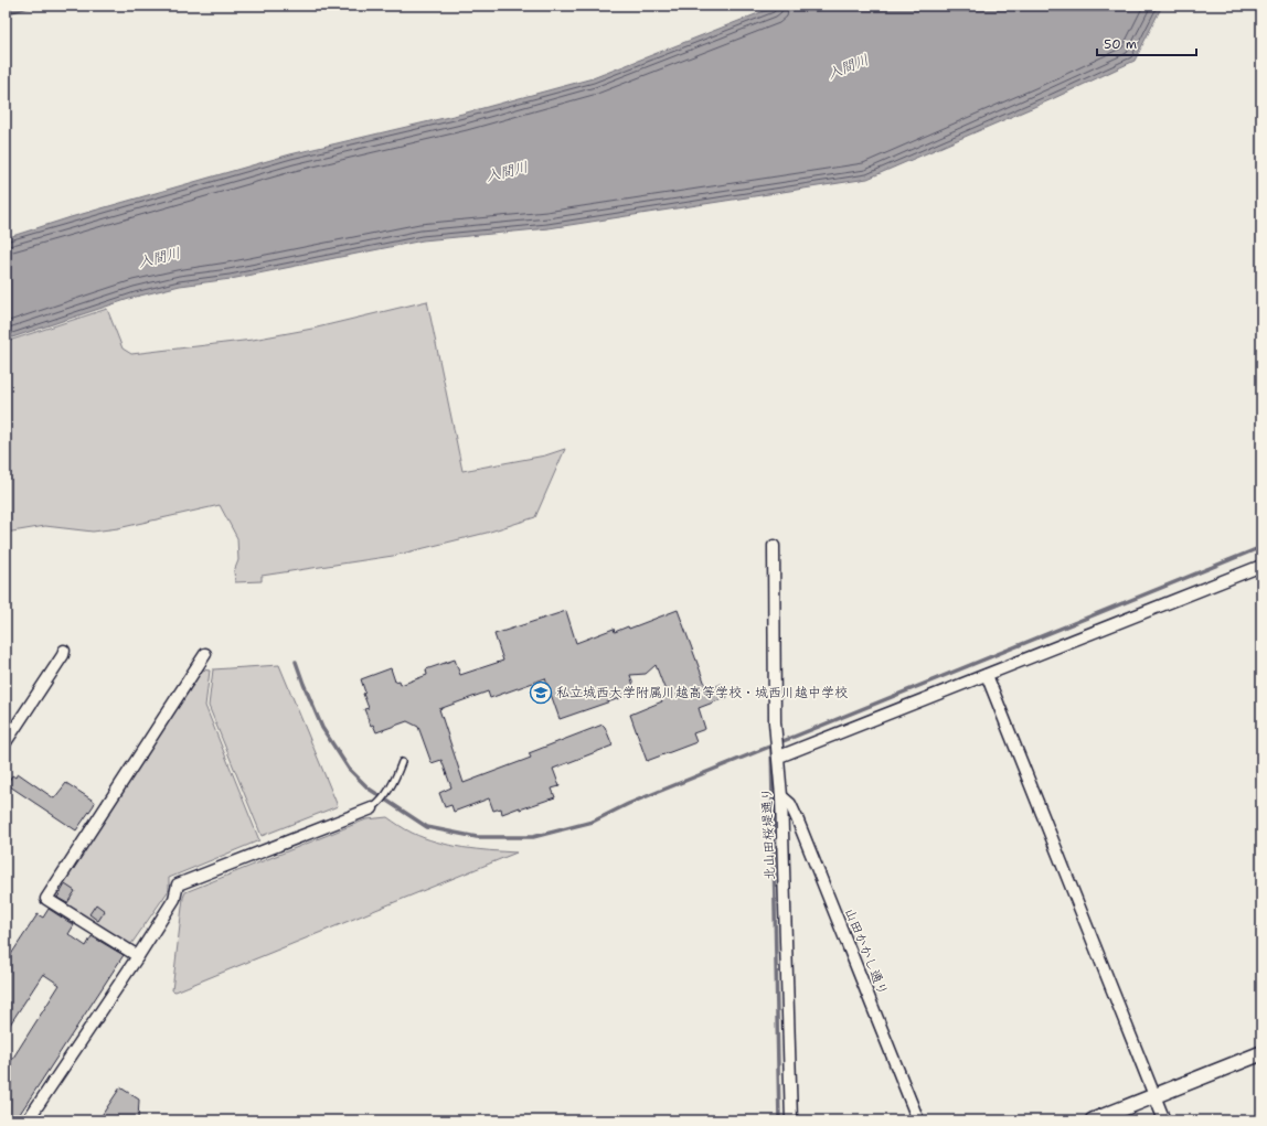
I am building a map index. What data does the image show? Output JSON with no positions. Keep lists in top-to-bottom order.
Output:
{
  "streets": {
    "street": ["北山田桜堤通り", "山田かかし通り"]
  },
  "crossings": [
    ["北山田桜堤通り", "山田かかし通り"]
  ],
  "water": ["入間川"],
  "places": {
    "school or university": ["私立城西大学附属川越高等学校・城西川越中学校"]
  },
  "scale_bar": "50 m"
}
